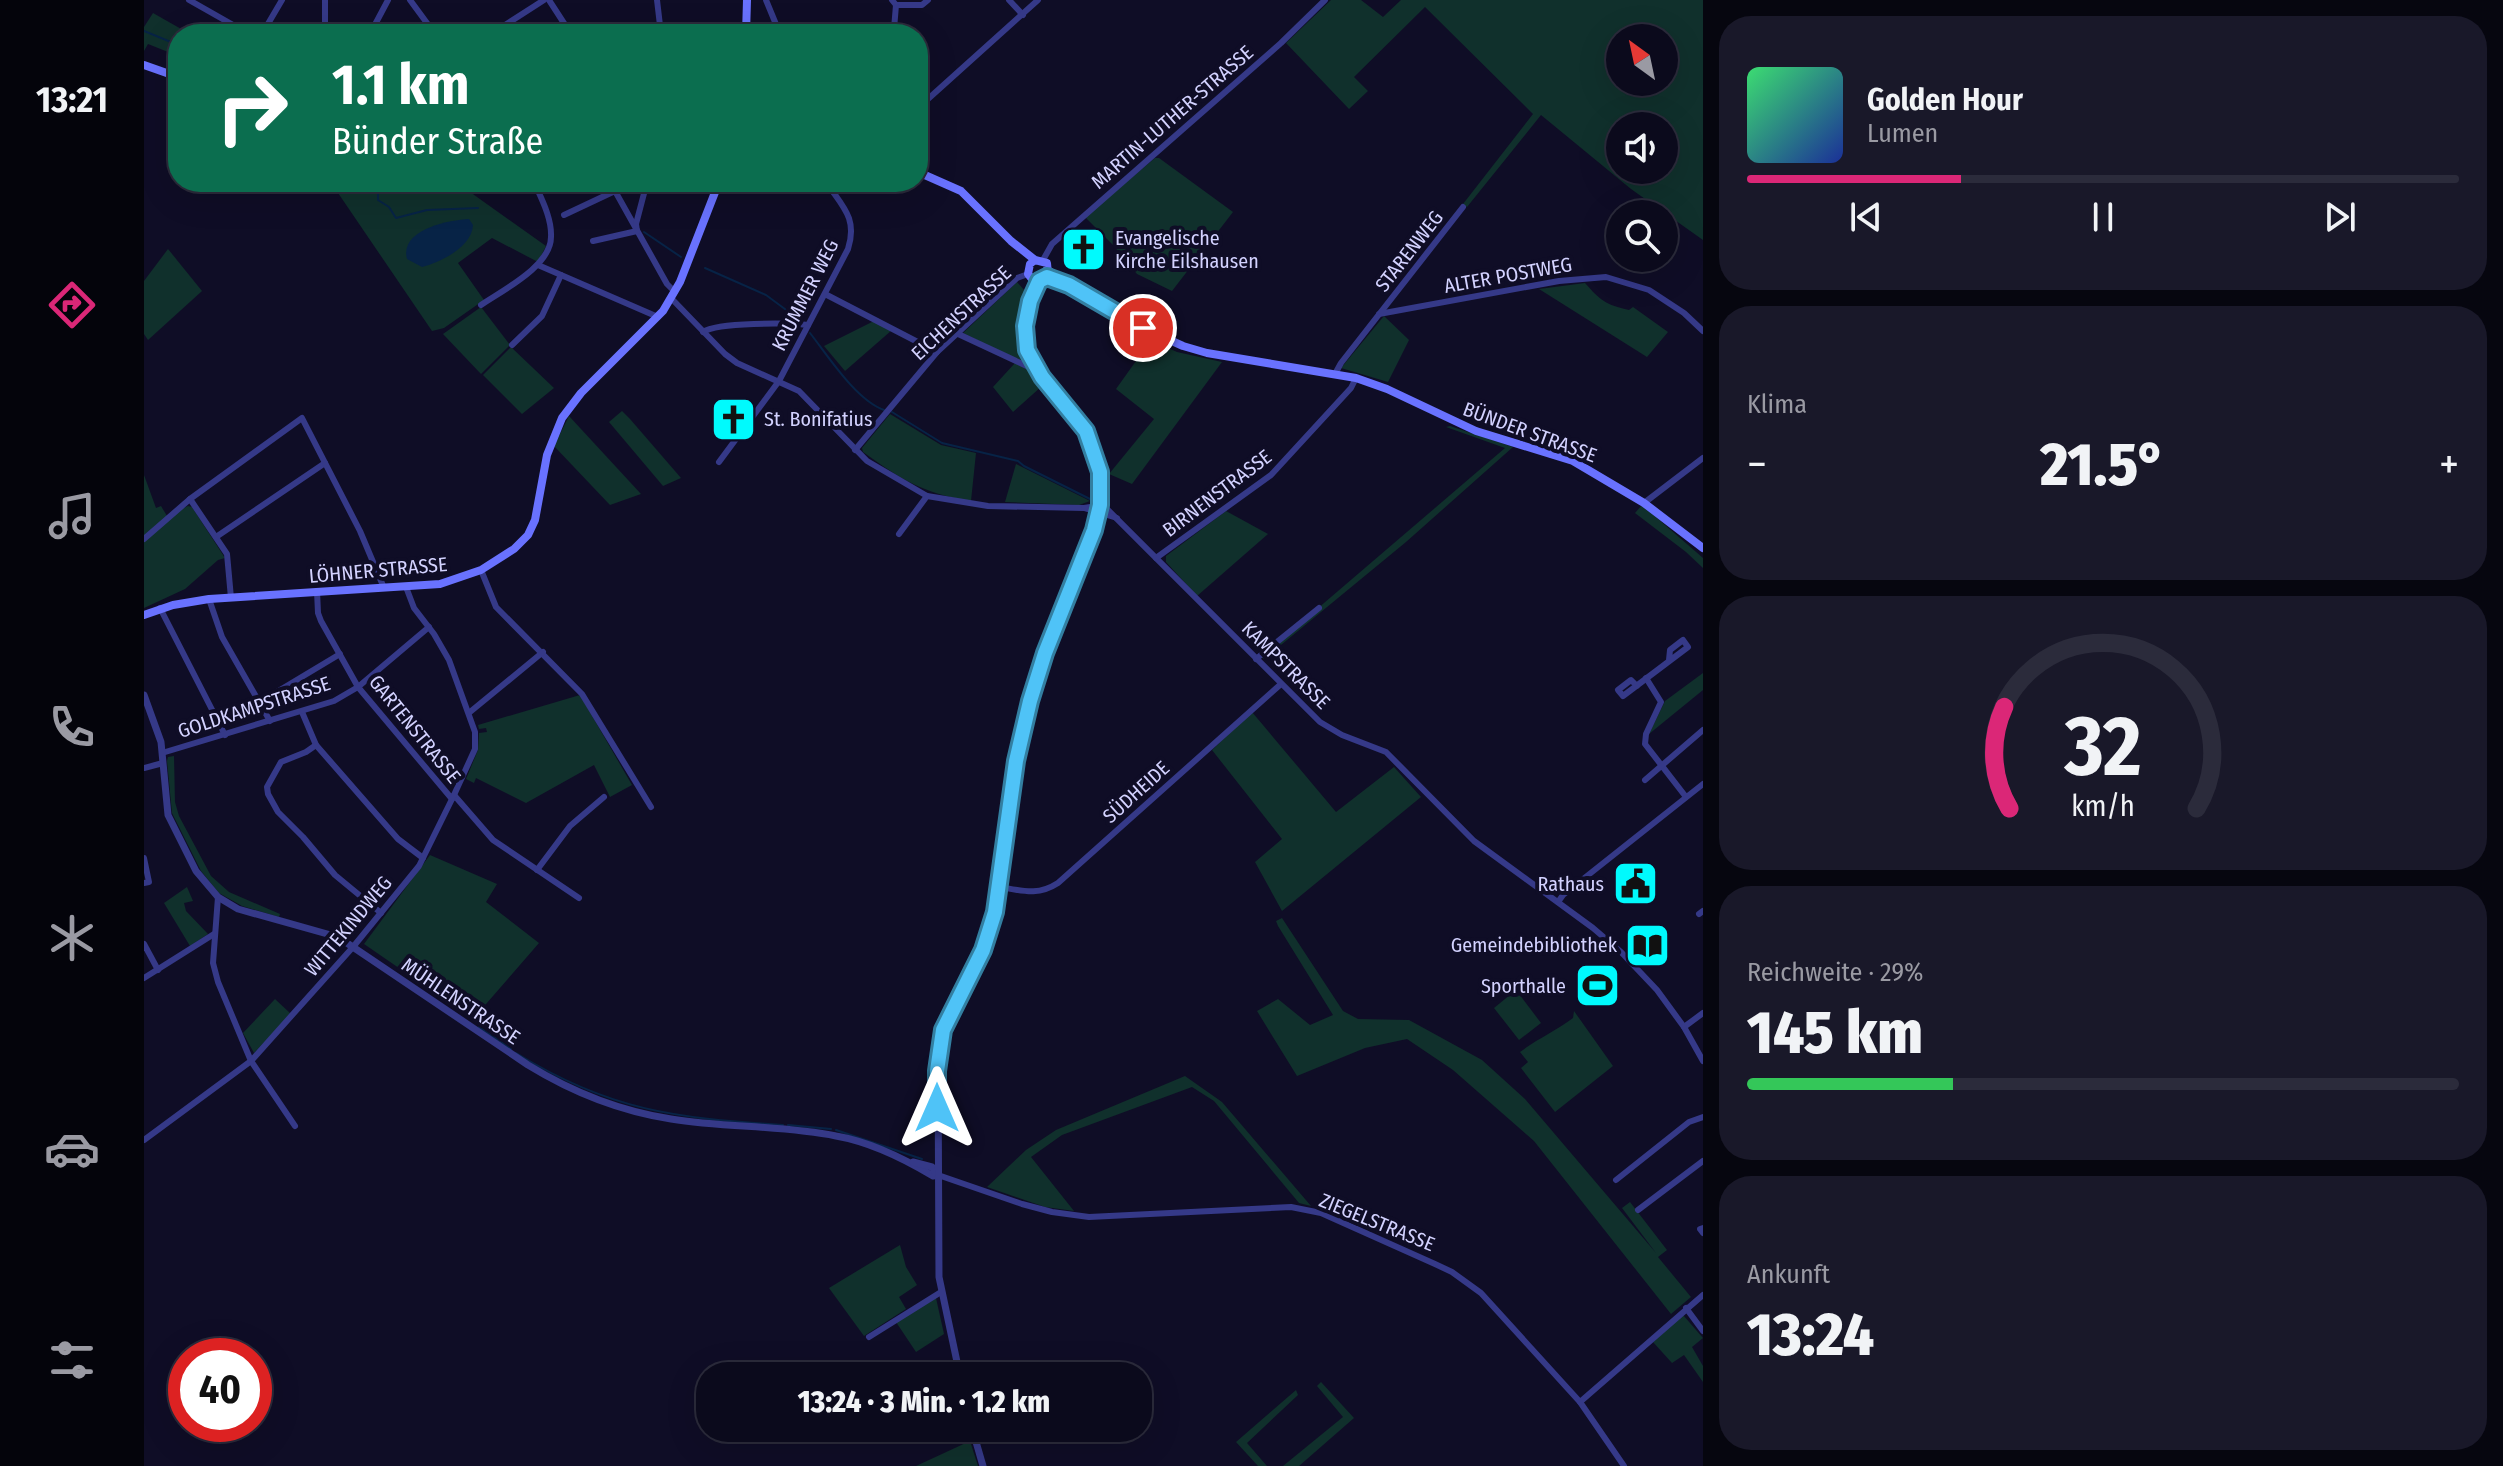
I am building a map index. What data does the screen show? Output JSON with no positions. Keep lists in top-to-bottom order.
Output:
{
  "streets": {
    "main road": ["BÜNDER STRASSE", "LÖHNER STRASSE"],
    "street": [
      "MARTIN-LUTHER-STRASSE",
      "STARENWEG",
      "ALTER POSTWEG",
      "KRUMMER WEG",
      "EICHENSTRASSE",
      "BIRNENSTRASSE",
      "KAMPSTRASSE",
      "GOLDKAMPSTRASSE",
      "GARTENSTRASSE",
      "SÜDHEIDE",
      "WITTEKINDWEG",
      "MÜHLENSTRASSE",
      "ZIEGELSTRASSE"
    ]
  },
  "crossings": [
    ["MARTIN-LUTHER-STRASSE", "EICHENSTRASSE"],
    ["MARTIN-LUTHER-STRASSE", "BÜNDER STRASSE"],
    ["STARENWEG", "ALTER POSTWEG"],
    ["EICHENSTRASSE", "BÜNDER STRASSE"],
    ["BÜNDER STRASSE", "BIRNENSTRASSE"],
    ["BIRNENSTRASSE", "KAMPSTRASSE"],
    ["LÖHNER STRASSE", "GARTENSTRASSE"],
    ["LÖHNER STRASSE", "WITTEKINDWEG"],
    ["KAMPSTRASSE", "SÜDHEIDE"],
    ["GOLDKAMPSTRASSE", "GARTENSTRASSE"],
    ["GOLDKAMPSTRASSE", "WITTEKINDWEG"],
    ["GOLDKAMPSTRASSE", "MÜHLENSTRASSE"],
    ["GARTENSTRASSE", "WITTEKINDWEG"],
    ["WITTEKINDWEG", "MÜHLENSTRASSE"],
    ["MÜHLENSTRASSE", "ZIEGELSTRASSE"]
  ],
  "places": {
    "church": ["Evangelische Kirche Eilshausen", "St. Bonifatius"],
    "public building": ["Rathaus"],
    "library": ["Gemeindebibliothek"],
    "sports": ["Sporthalle"]
  },
  "north": "top left",
  "page": {
    "tabs": "13:21",
    "turn": ["1.1 km", "Bünder Straße"],
    "song": ["Golden Hour", "Lumen"],
    "tile": [
      "Klima",
      ["Reichweite · 29%", "145 km"],
      ["Ankunft", "13:24"]
    ],
    "heat": ["−", "21.5°", "+"],
    "limit": "40",
    "trip": "13:24 · 3 Min. · 1.2 km",
    "gauge": ["32", "km/h"]
  }
}
